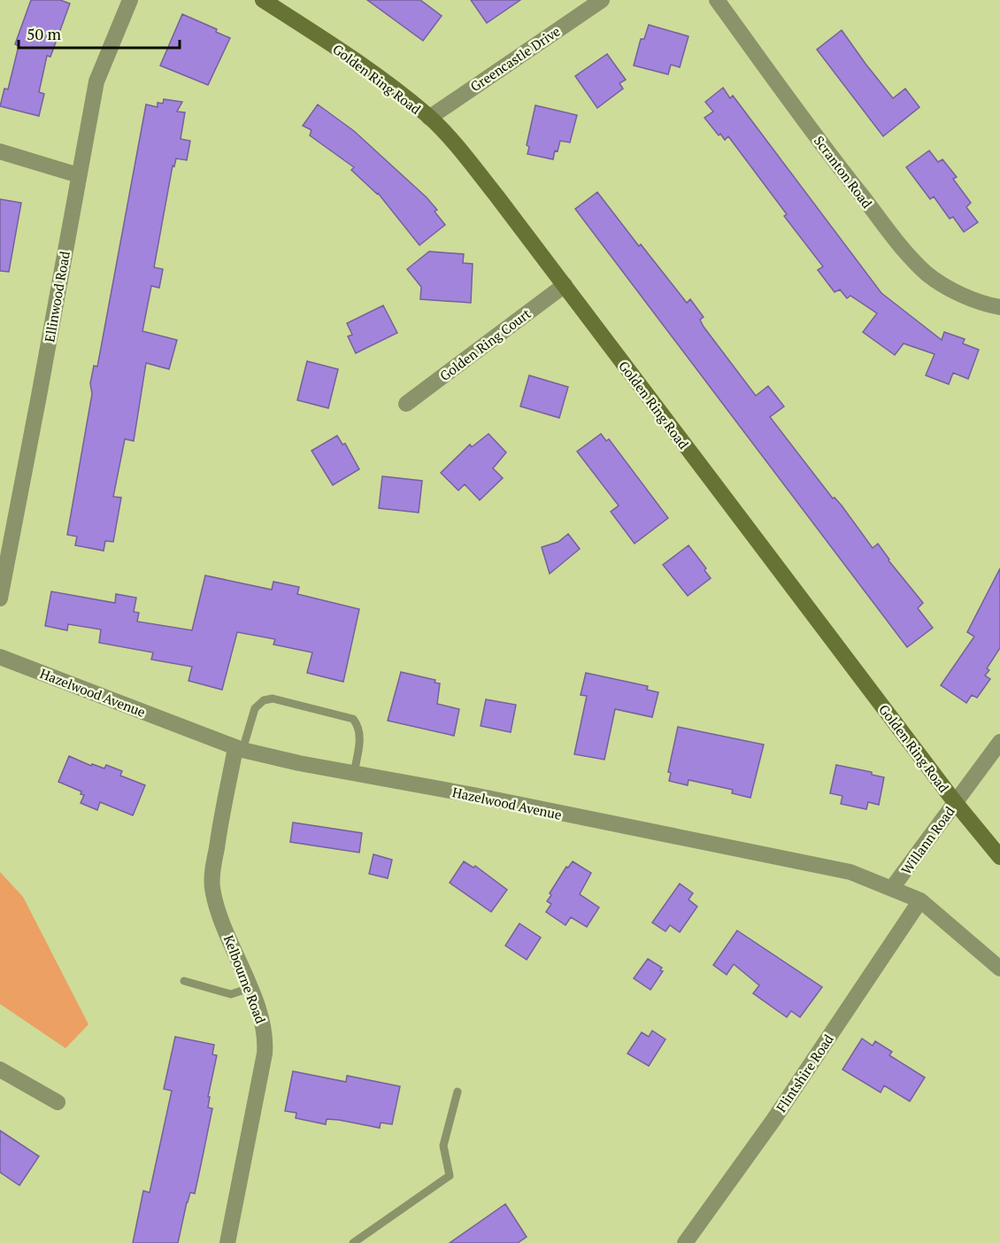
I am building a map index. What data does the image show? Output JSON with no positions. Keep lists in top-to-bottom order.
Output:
{
  "streets": {
    "street": [
      "Greencastle Drive",
      "Golden Ring Road",
      "Scranton Road",
      "Ellinwood Road",
      "Golden Ring Court",
      "Hazelwood Avenue",
      "Willann Road",
      "Kelbourne Road",
      "Flintshire Road"
    ]
  },
  "crossings": [
    ["Greencastle Drive", "Golden Ring Road"],
    ["Golden Ring Road", "Golden Ring Court"],
    ["Golden Ring Road", "Willann Road"],
    ["Hazelwood Avenue", "Willann Road"],
    ["Hazelwood Avenue", "Kelbourne Road"],
    ["Hazelwood Avenue", "Flintshire Road"]
  ],
  "scale_bar": "50 m"
}
